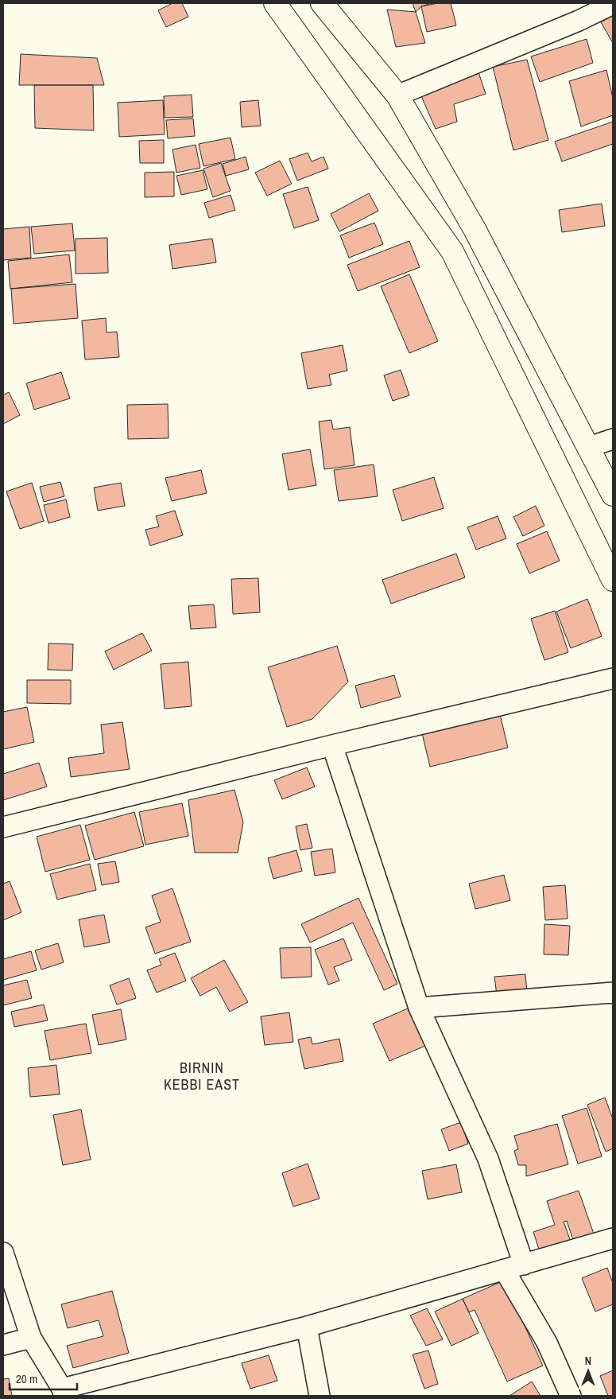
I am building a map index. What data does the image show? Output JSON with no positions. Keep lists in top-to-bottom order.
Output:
{
  "districts": ["BIRNIN KEBBI EAST"],
  "scale_bar": "20 m",
  "north": "top"
}
